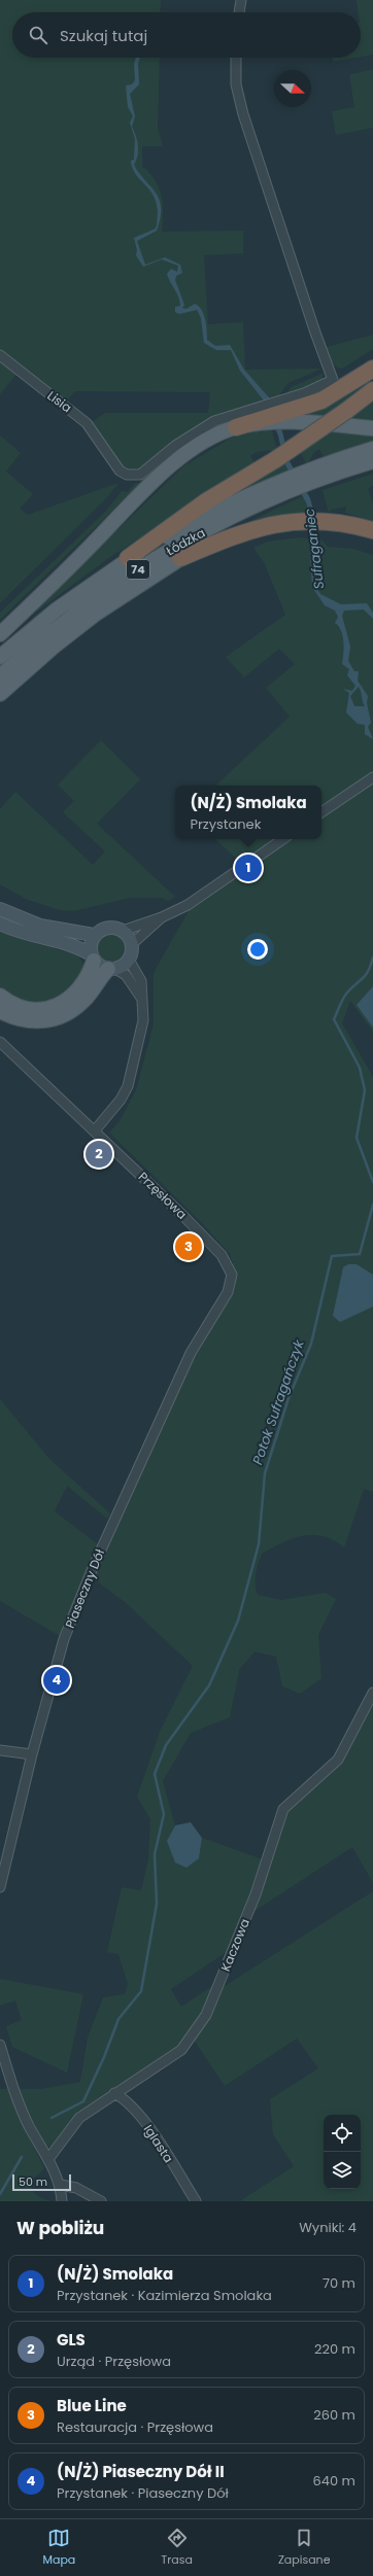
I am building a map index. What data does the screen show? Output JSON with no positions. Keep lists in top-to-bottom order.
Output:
{
  "streets": {
    "main road": ["Łódzka", "74"],
    "street": [
      "Lisia",
      "Przęsłowa",
      "Piaseczny Dół",
      "Kaczowa",
      "Iglasta"
    ]
  },
  "crossings": [
    ["Łódzka", "74"],
    ["Przęsłowa", "Piaseczny Dół"],
    ["Kaczowa", "Iglasta"]
  ],
  "water": ["Sufraganiec", "Potok Sufragańczyk"],
  "scale_bar": "50 m",
  "north": "right",
  "page": {
    "search": "Szukaj tutaj",
    "popup": ["(N/Ż) Smolaka", "Przystanek"],
    "pins": [
      "1",
      "2",
      "3",
      "4"
    ],
    "scale": "50 m",
    "heading": ["W pobliżu", "Wyniki: 4"],
    "list": [
      {
        "mark": "1",
        "name": "(N/Ż) Smolaka",
        "note": "Przystanek · Kazimierza Smolaka",
        "value": "70 m"
      },
      {
        "mark": "2",
        "name": "GLS",
        "note": "Urząd · Przęsłowa",
        "value": "220 m"
      },
      {
        "mark": "3",
        "name": "Blue Line",
        "note": "Restauracja · Przęsłowa",
        "value": "260 m"
      },
      {
        "mark": "4",
        "name": "(N/Ż) Piaseczny Dół II",
        "note": "Przystanek · Piaseczny Dół",
        "value": "640 m"
      }
    ],
    "nav": ["Mapa", "Trasa", "Zapisane"]
  }
}
